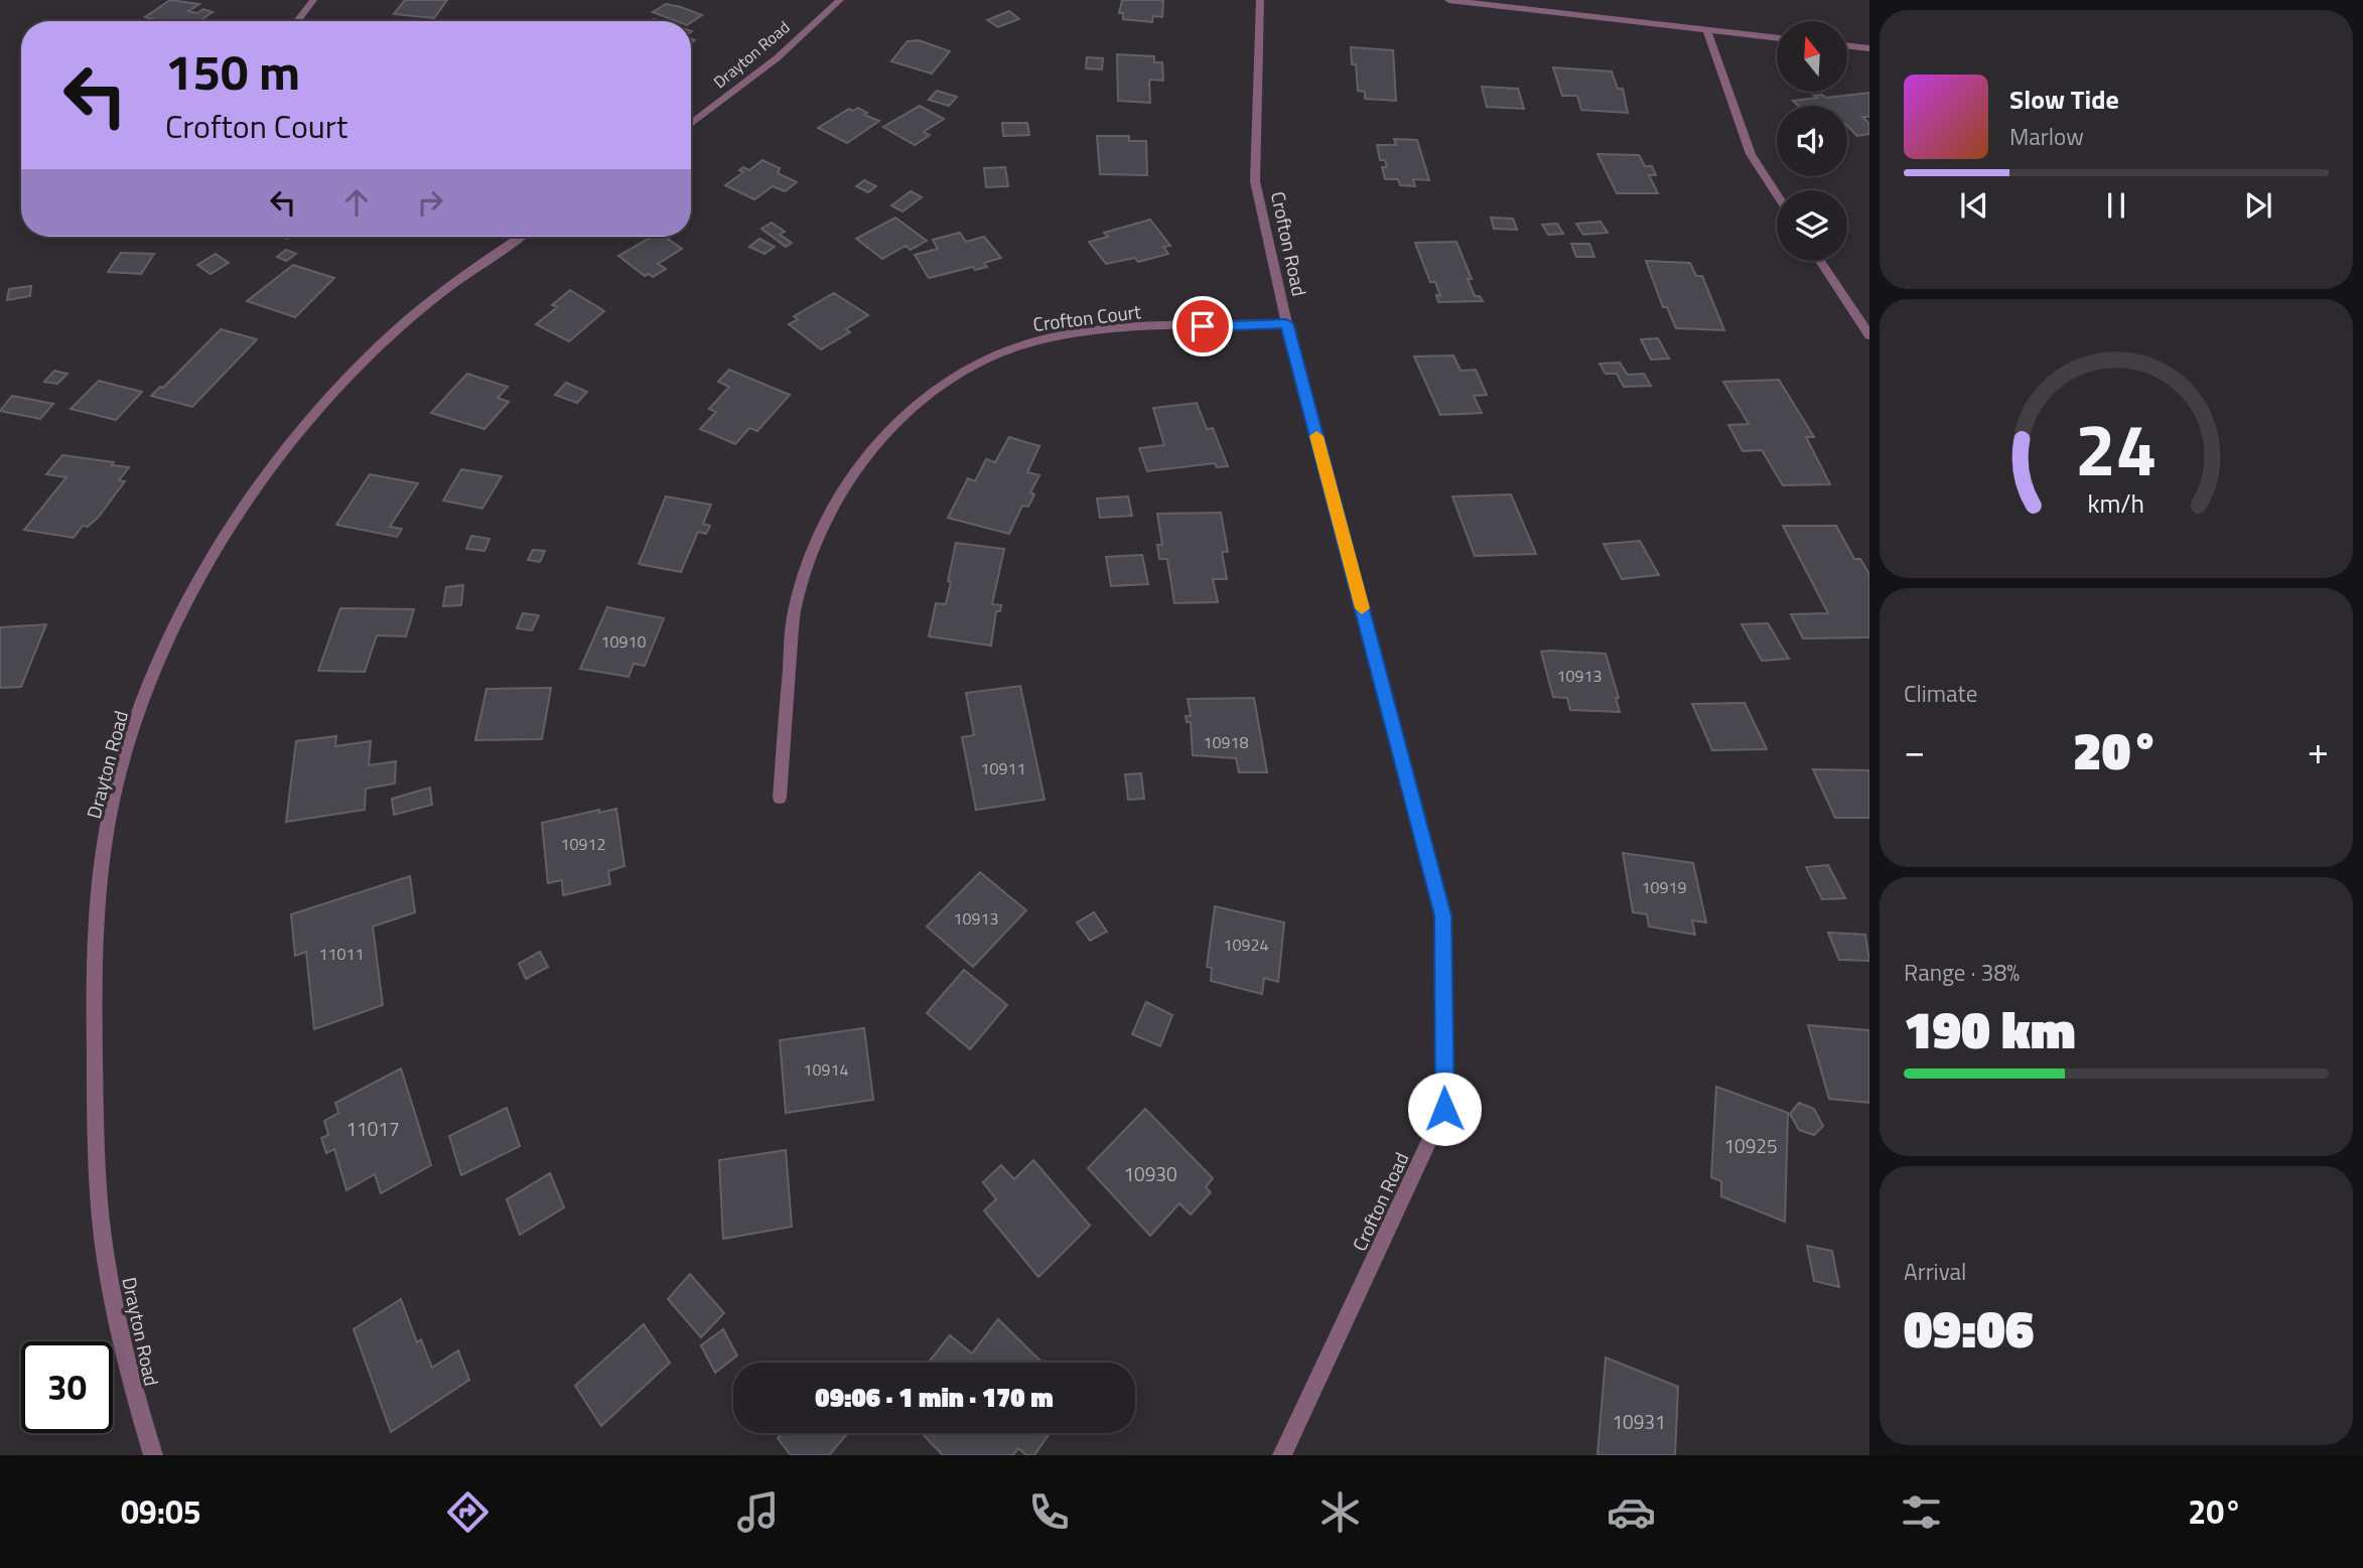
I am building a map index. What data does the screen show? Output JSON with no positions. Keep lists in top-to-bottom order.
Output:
{
  "streets": {
    "street": ["Drayton Road", "Crofton Road", "Crofton Court"]
  },
  "crossings": [
    ["Crofton Road", "Crofton Court"]
  ],
  "house_numbers": [
    "10910",
    "10913",
    "10918",
    "10911",
    "10912",
    "10919",
    "10913",
    "10924",
    "11011",
    "10914",
    "11017",
    "10925",
    "10930",
    "10931"
  ],
  "north": "top",
  "page": {
    "turn": ["150 m", "Crofton Court"],
    "song": ["Slow Tide", "Marlow"],
    "tile": [
      "Climate",
      ["Range · 38%", "190 km"],
      ["Arrival", "09:06"]
    ],
    "heat": ["−", "20°", "+"],
    "limit": "30",
    "trip": "09:06 · 1 min · 170 m",
    "tabs": ["09:05", "20°"],
    "gauge": ["24", "km/h"]
  }
}
